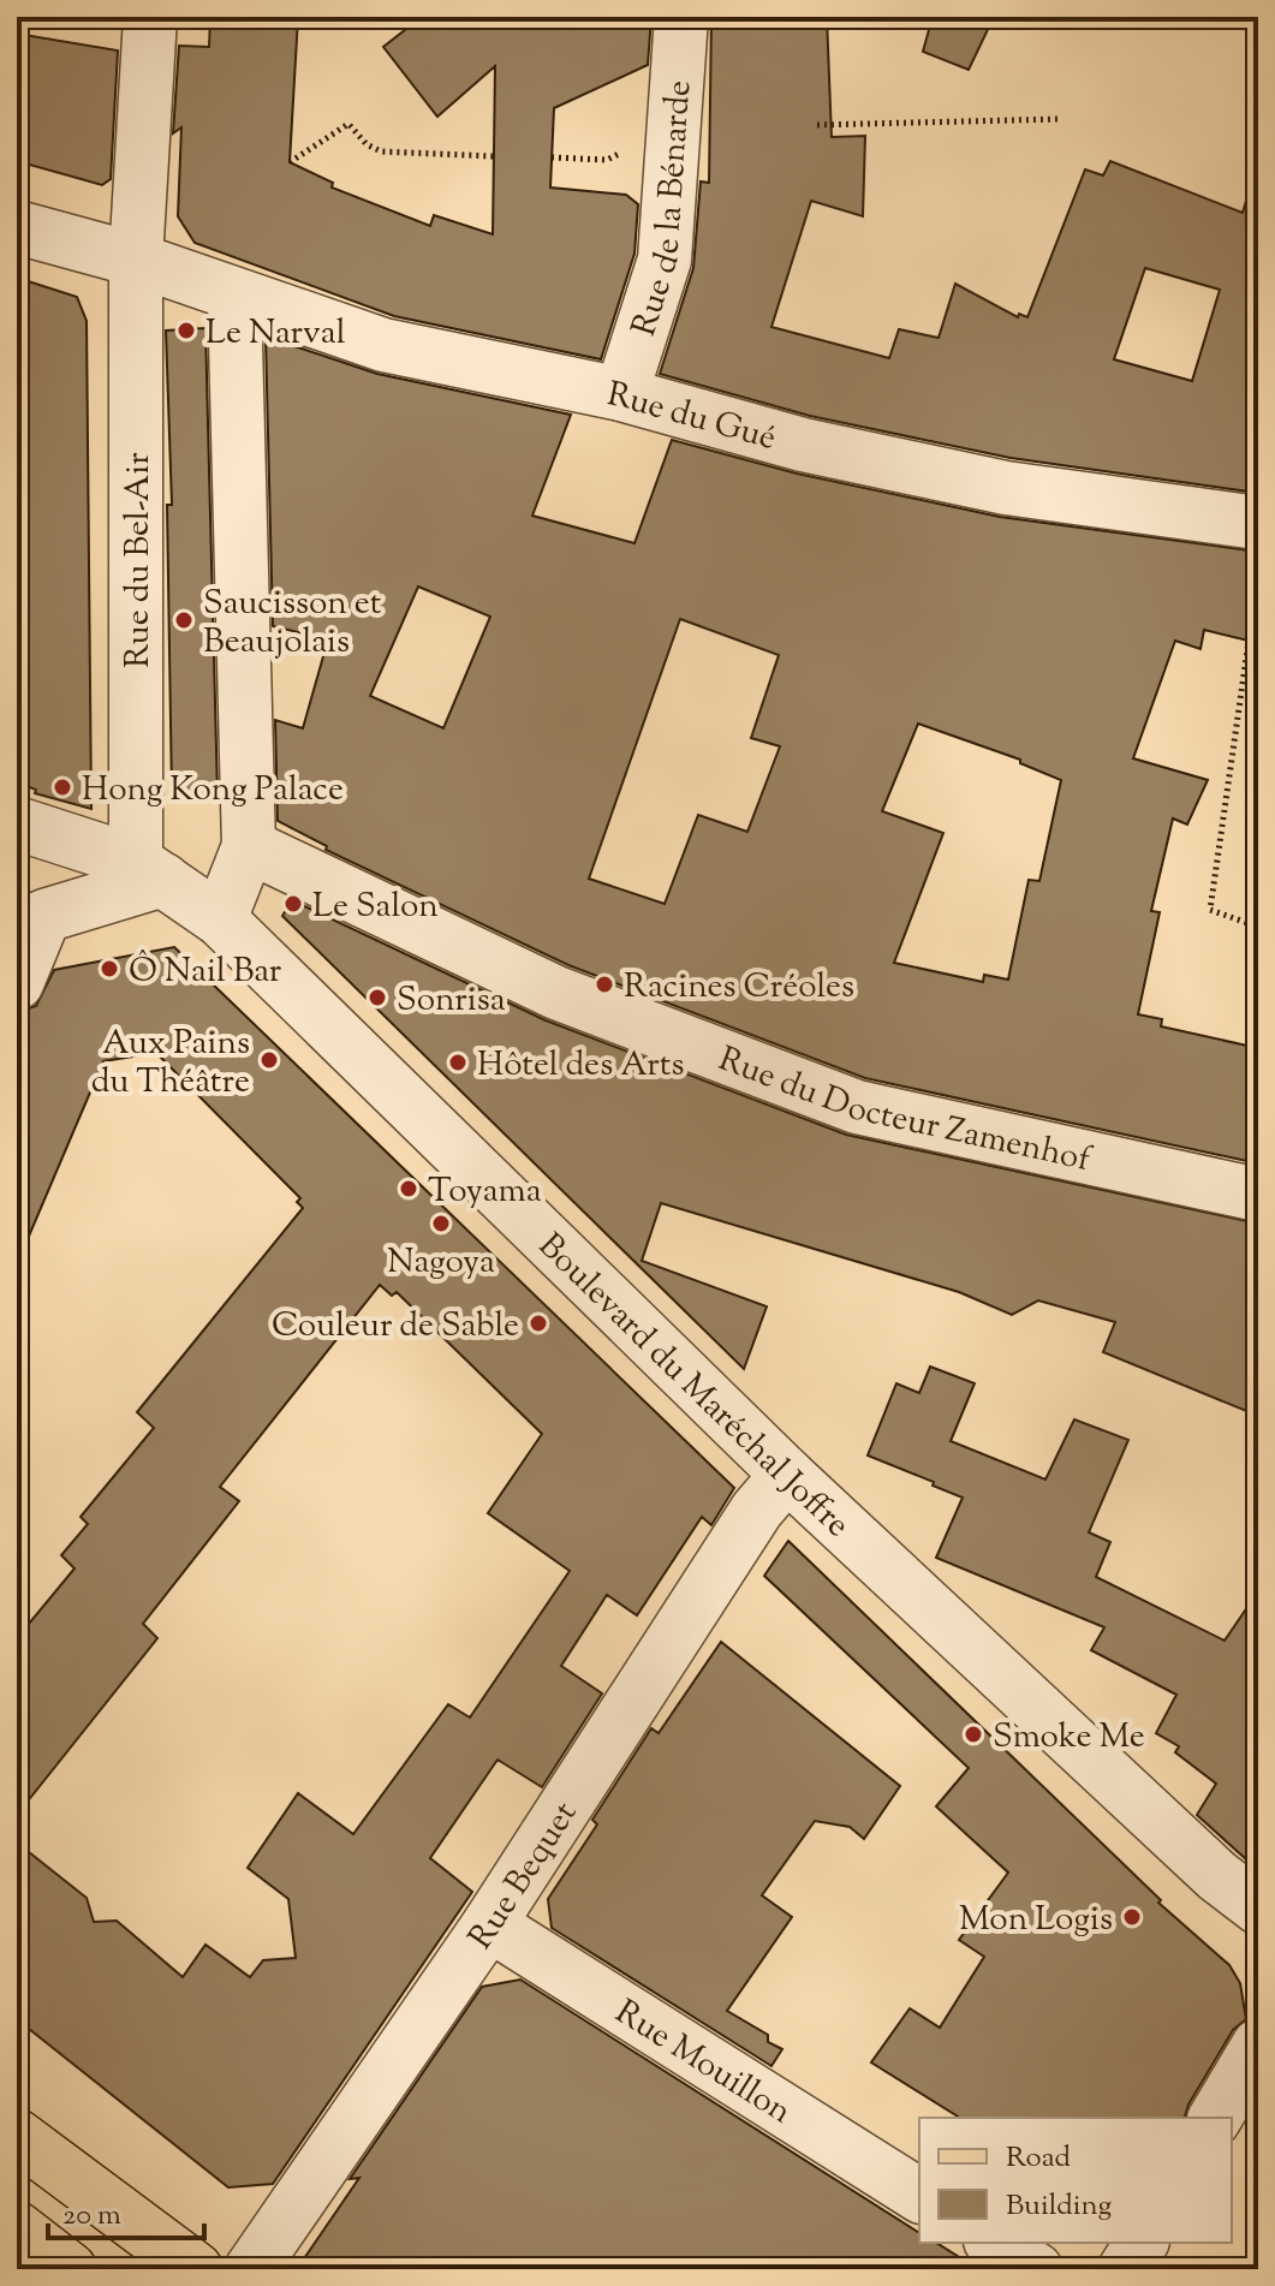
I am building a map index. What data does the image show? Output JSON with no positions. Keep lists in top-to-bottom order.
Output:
{
  "streets": {
    "street": [
      "Rue de la Bénarde",
      "Rue du Gué",
      "Rue du Bel-Air",
      "Rue du Docteur Zamenhof",
      "Boulevard du Maréchal Joffre",
      "Rue Bequet",
      "Rue Mouillon"
    ]
  },
  "crossings": [
    ["Rue de la Bénarde", "Rue du Gué"],
    ["Rue du Gué", "Rue du Bel-Air"],
    ["Rue du Bel-Air", "Boulevard du Maréchal Joffre"],
    ["Boulevard du Maréchal Joffre", "Rue Bequet"],
    ["Rue Bequet", "Rue Mouillon"]
  ],
  "places": [
    "Le Narval",
    "Saucisson et Beaujolais",
    "Hong Kong Palace",
    "Le Salon",
    "Ô Nail Bar",
    "Racines Créoles",
    "Sonrisa",
    "Aux Pains du Théâtre",
    "Hôtel des Arts",
    "Toyama",
    "Nagoya",
    "Couleur de Sable",
    "Smoke Me",
    "Mon Logis"
  ],
  "legend": ["Road", "Building"],
  "scale_bar": "20 m"
}
